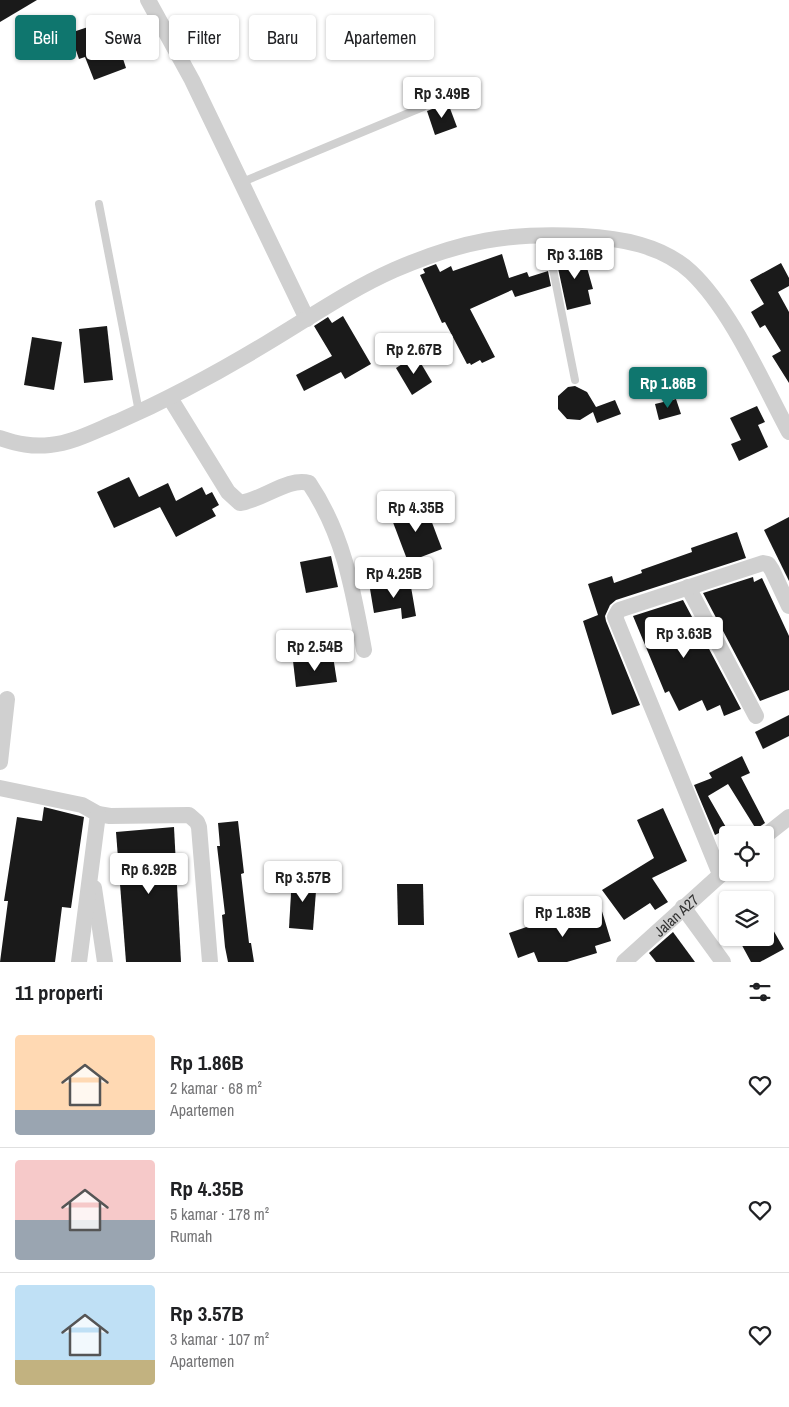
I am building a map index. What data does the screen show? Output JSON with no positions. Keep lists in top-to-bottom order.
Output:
{
  "streets": {
    "street": ["Jalan A27"]
  },
  "page": {
    "chip": [
      "Beli",
      "Sewa",
      "Filter",
      "Baru",
      "Apartemen"
    ],
    "price": [
      "Rp 3.49B",
      "Rp 3.16B",
      "Rp 2.67B",
      "Rp 1.86B",
      "Rp 4.35B",
      "Rp 4.25B",
      "Rp 3.63B",
      "Rp 2.54B",
      "Rp 6.92B",
      "Rp 3.57B",
      "Rp 1.83B"
    ],
    "heading": "11 properti",
    "list": [
      {
        "name": "Rp 1.86B",
        "note": "2 kamar · 68 m² · Apartemen"
      },
      {
        "name": "Rp 4.35B",
        "note": "5 kamar · 178 m² · Rumah"
      },
      {
        "name": "Rp 3.57B",
        "note": "3 kamar · 107 m² · Apartemen"
      }
    ]
  }
}
